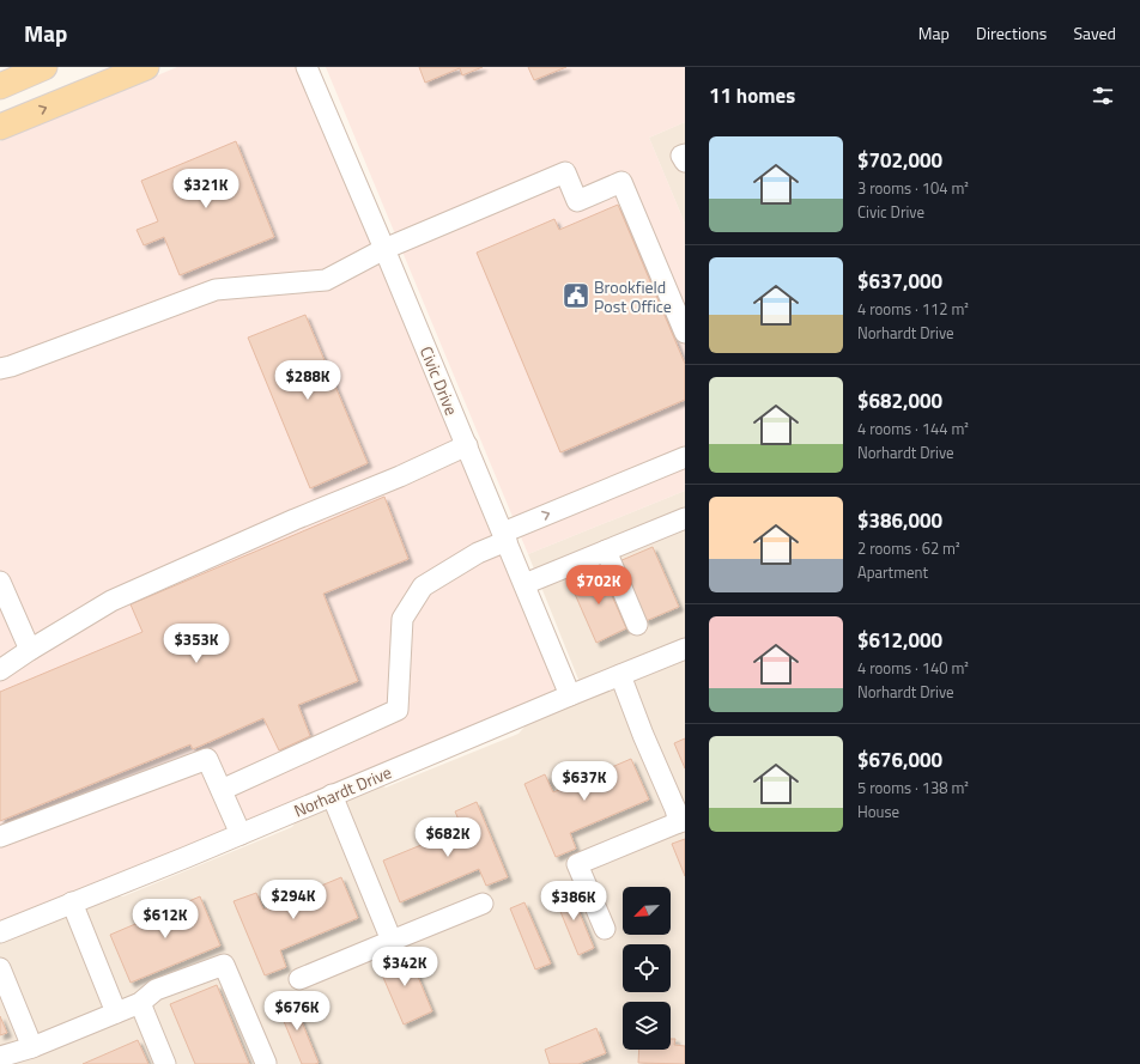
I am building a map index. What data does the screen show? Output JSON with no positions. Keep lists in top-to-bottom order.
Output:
{
  "streets": {
    "street": ["Civic Drive", "Norhardt Drive"]
  },
  "crossings": [
    ["Civic Drive", "Norhardt Drive"]
  ],
  "places": {
    "public building": ["Brookfield Post Office"]
  },
  "north": "bottom left",
  "page": {
    "header": "Map",
    "nav": ["Map", "Directions", "Saved"],
    "heading": "11 homes",
    "list": [
      {
        "name": "$702,000",
        "note": "3 rooms · 104 m² · Civic Drive"
      },
      {
        "name": "$637,000",
        "note": "4 rooms · 112 m² · Norhardt Drive"
      },
      {
        "name": "$682,000",
        "note": "4 rooms · 144 m² · Norhardt Drive"
      },
      {
        "name": "$386,000",
        "note": "2 rooms · 62 m² · Apartment"
      },
      {
        "name": "$612,000",
        "note": "4 rooms · 140 m² · Norhardt Drive"
      },
      {
        "name": "$676,000",
        "note": "5 rooms · 138 m² · House"
      }
    ],
    "price": [
      "$321K",
      "$288K",
      "$702K",
      "$353K",
      "$637K",
      "$682K",
      "$294K",
      "$386K",
      "$612K",
      "$342K",
      "$676K"
    ]
  }
}
